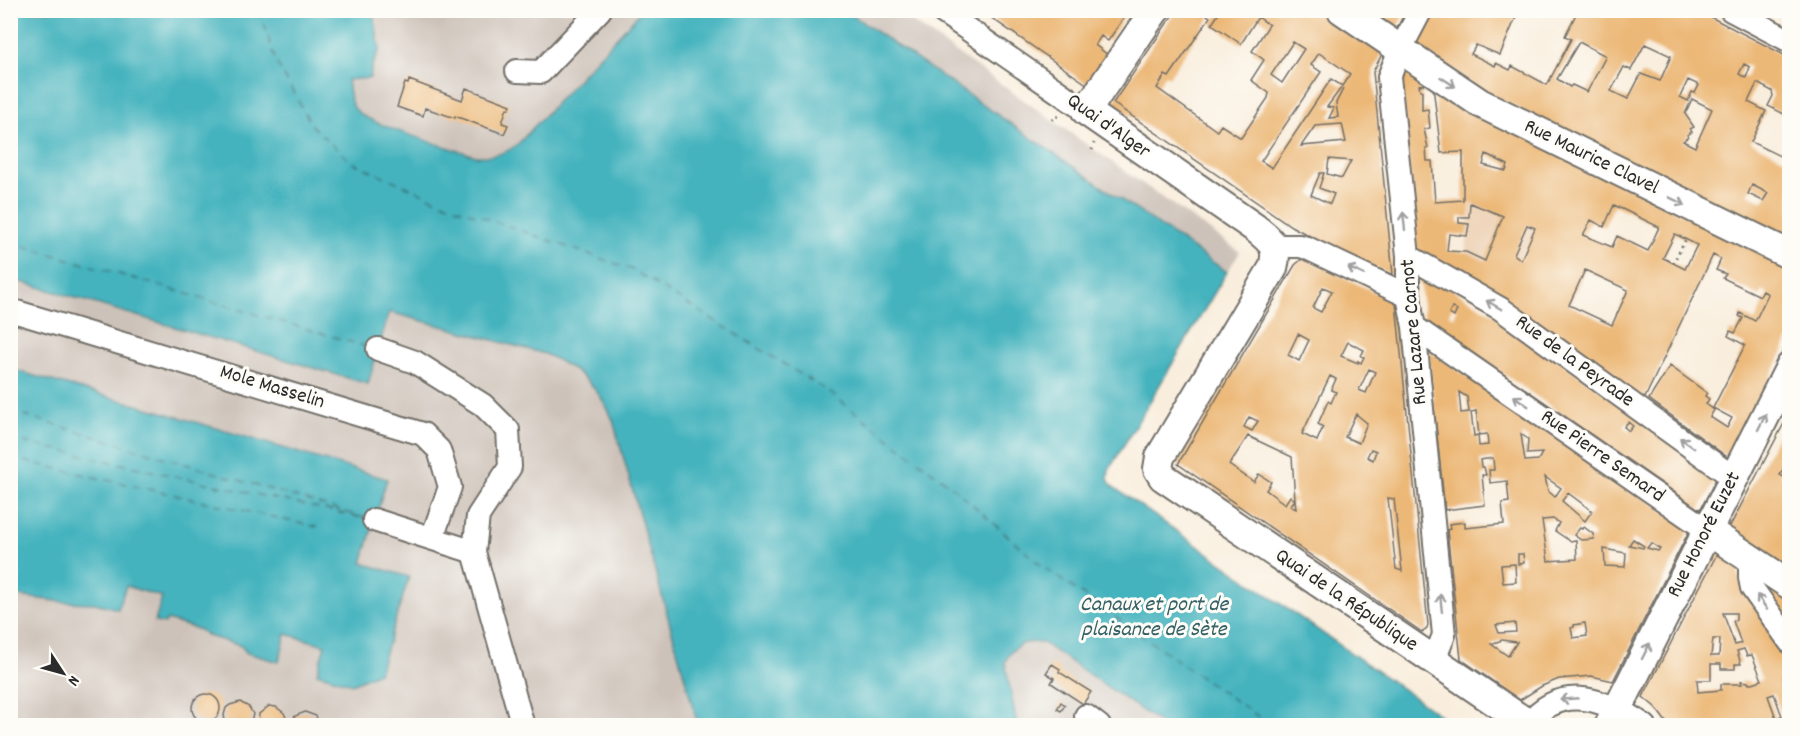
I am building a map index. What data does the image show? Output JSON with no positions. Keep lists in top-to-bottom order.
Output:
{
  "streets": {
    "main road": [
      "Quai d'Alger",
      "Rue Maurice Clavel",
      "Rue Pierre Semard",
      "Rue Honoré Euzet",
      "Quai de la République"
    ],
    "street": ["Rue Lazare Carnot", "Rue de la Peyrade", "Mole Masselin"]
  },
  "crossings": [
    ["Quai d'Alger", "Quai de la République"],
    ["Rue Maurice Clavel", "Rue Lazare Carnot"],
    ["Rue Lazare Carnot", "Rue de la Peyrade"],
    ["Rue Lazare Carnot", "Rue Pierre Semard"],
    ["Rue Lazare Carnot", "Quai de la République"],
    ["Rue de la Peyrade", "Rue Honoré Euzet"],
    ["Rue Pierre Semard", "Rue Honoré Euzet"]
  ],
  "one_way": [
    "Rue Maurice Clavel",
    "Rue Lazare Carnot",
    "Rue de la Peyrade",
    "Rue Pierre Semard",
    "Rue Honoré Euzet"
  ],
  "water": ["Canaux et port de plaisance de Sète"],
  "north": "bottom right"
}
